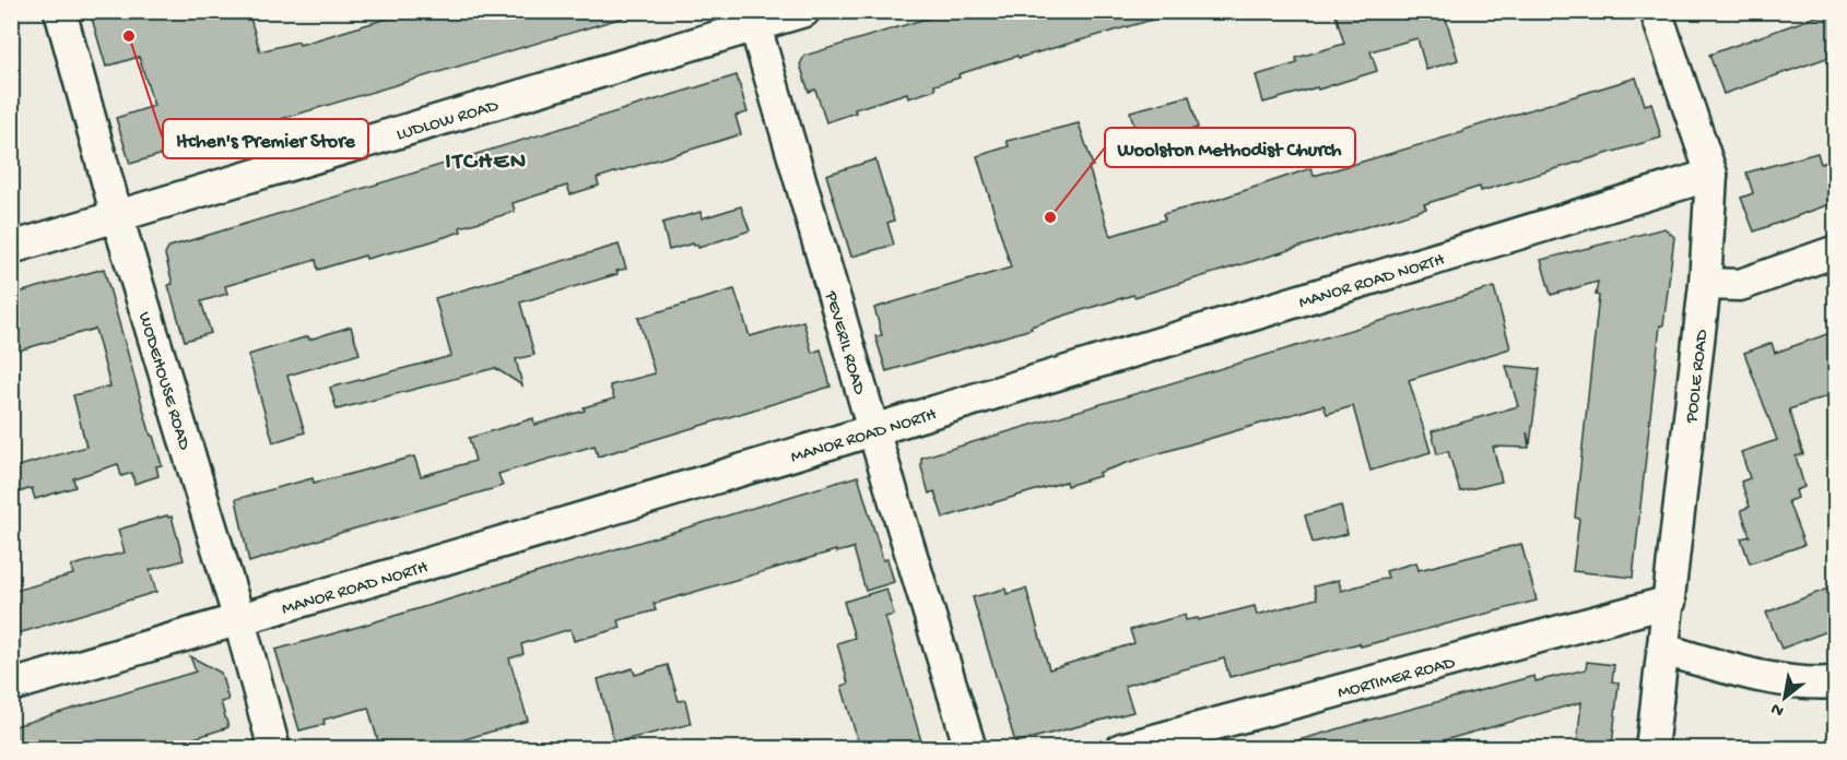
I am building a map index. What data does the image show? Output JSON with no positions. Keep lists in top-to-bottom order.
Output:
{
  "streets": {
    "street": [
      "LUDLOW ROAD",
      "MANOR ROAD NORTH",
      "PEVERIL ROAD",
      "POOLE ROAD",
      "WODEHOUSE ROAD",
      "MORTIMER ROAD"
    ]
  },
  "crossings": [
    ["LUDLOW ROAD", "PEVERIL ROAD"],
    ["LUDLOW ROAD", "WODEHOUSE ROAD"],
    ["MANOR ROAD NORTH", "PEVERIL ROAD"],
    ["MANOR ROAD NORTH", "POOLE ROAD"],
    ["MANOR ROAD NORTH", "WODEHOUSE ROAD"],
    ["POOLE ROAD", "MORTIMER ROAD"]
  ],
  "districts": ["ITCHEN"],
  "places": ["Itchen's Premier Store", "Woolston Methodist Church"],
  "north": "bottom left"
}
